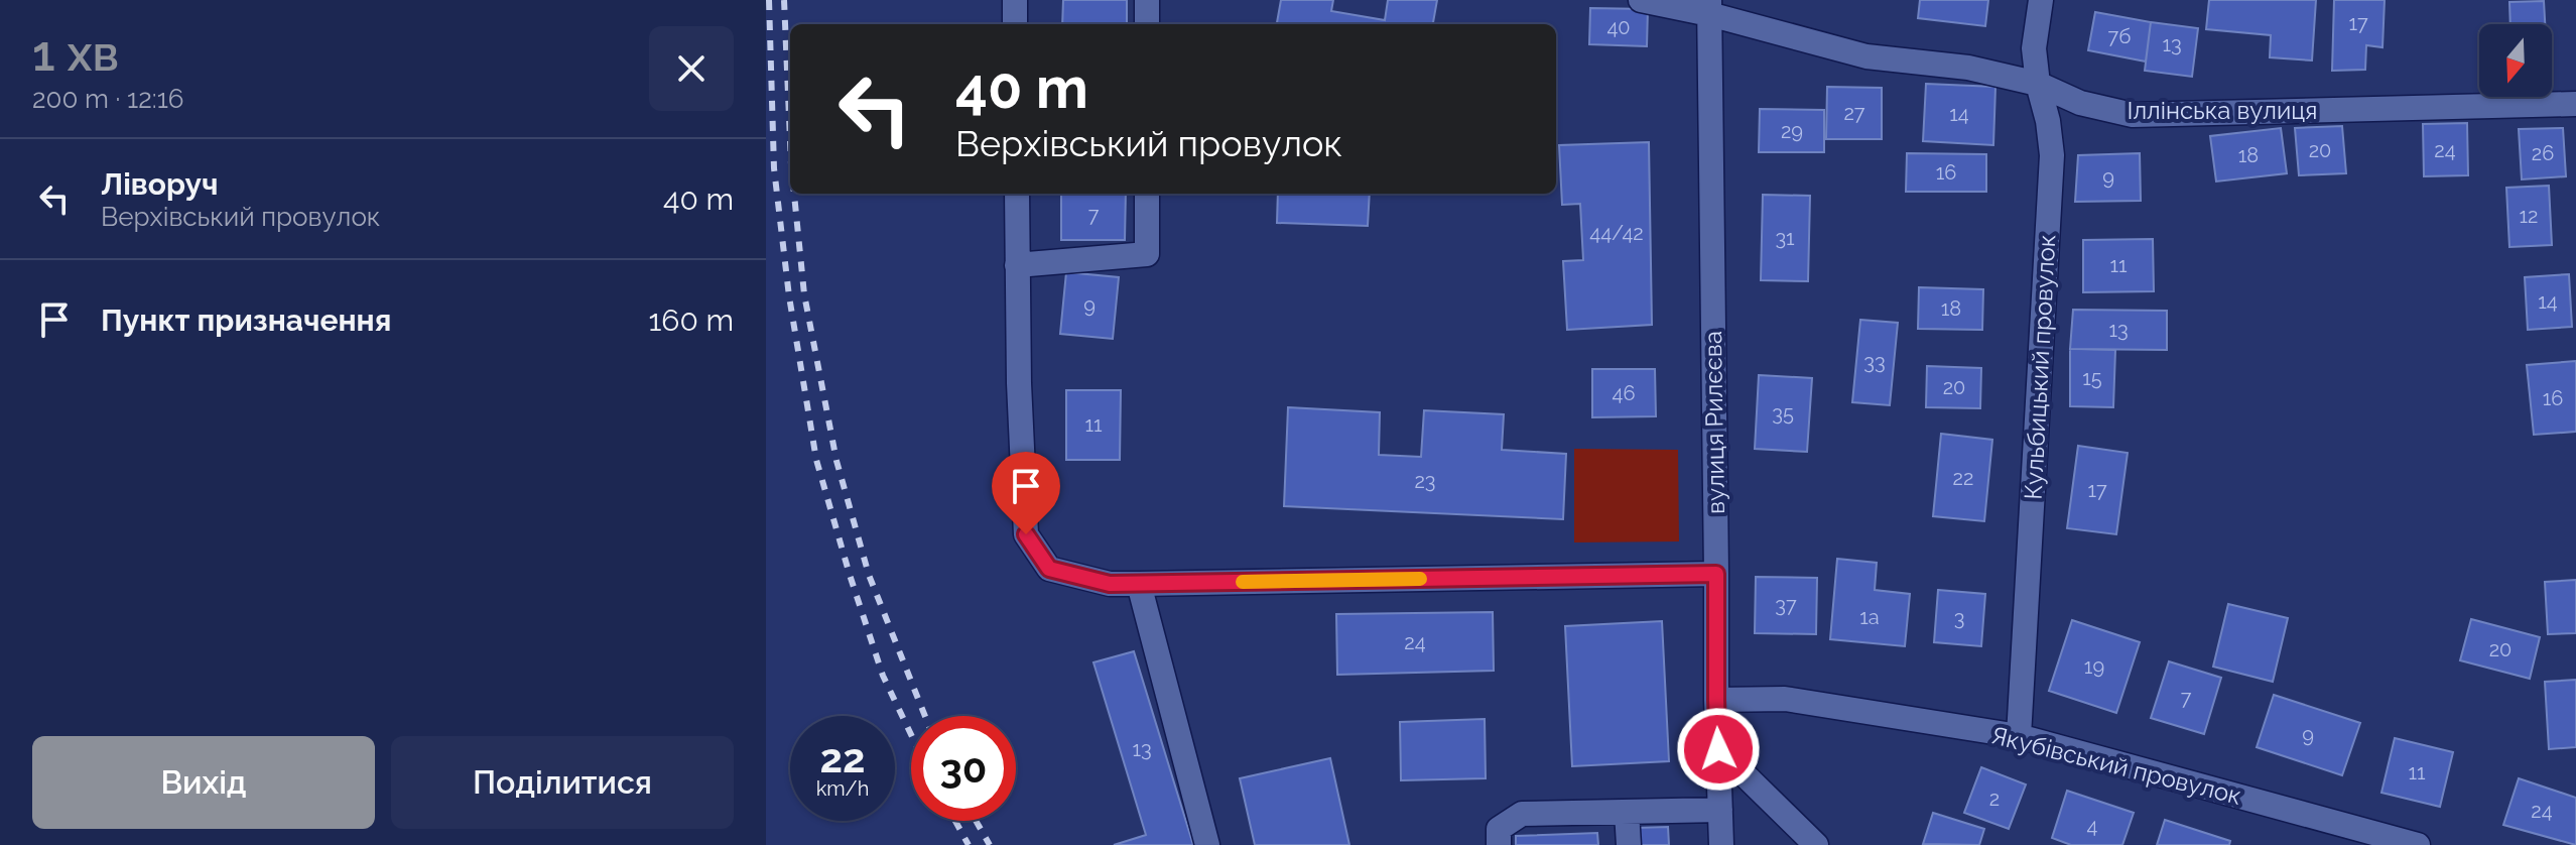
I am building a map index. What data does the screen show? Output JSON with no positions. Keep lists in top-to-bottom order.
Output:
{
  "streets": {
    "street": [
      "Іллінська вулиця",
      "Кульбицький провулок",
      "вулиця Рилєєва",
      "Якубівський провулок"
    ]
  },
  "crossings": [
    ["Іллінська вулиця", "Кульбицький провулок"],
    ["Іллінська вулиця", "вулиця Рилєєва"],
    ["Кульбицький провулок", "Якубівський провулок"],
    ["вулиця Рилєєва", "Якубівський провулок"]
  ],
  "house_numbers": [
    "17",
    "40",
    "7б",
    "13",
    "27",
    "14",
    "29",
    "20",
    "24",
    "26",
    "18",
    "16",
    "9",
    "7",
    "12",
    "44/42",
    "31",
    "11",
    "14",
    "9",
    "18",
    "13",
    "33",
    "15",
    "20",
    "46",
    "16",
    "35",
    "11",
    "22",
    "23",
    "17",
    "37",
    "1а",
    "3",
    "24",
    "20",
    "19",
    "7",
    "9",
    "13",
    "11",
    "2",
    "24",
    "4"
  ],
  "north": "bottom",
  "page": {
    "heading": ["1 хв", "200 m · 12:16"],
    "turn": ["40 m", "Верхівський провулок"],
    "list": [
      {
        "name": "Ліворуч",
        "note": "Верхівський провулок",
        "value": "40 m"
      },
      {
        "name": "Пункт призначення",
        "value": "160 m"
      }
    ],
    "speed": "22 km/h",
    "limit": "30",
    "buttons": ["Вихід", "Поділитися"]
  }
}
